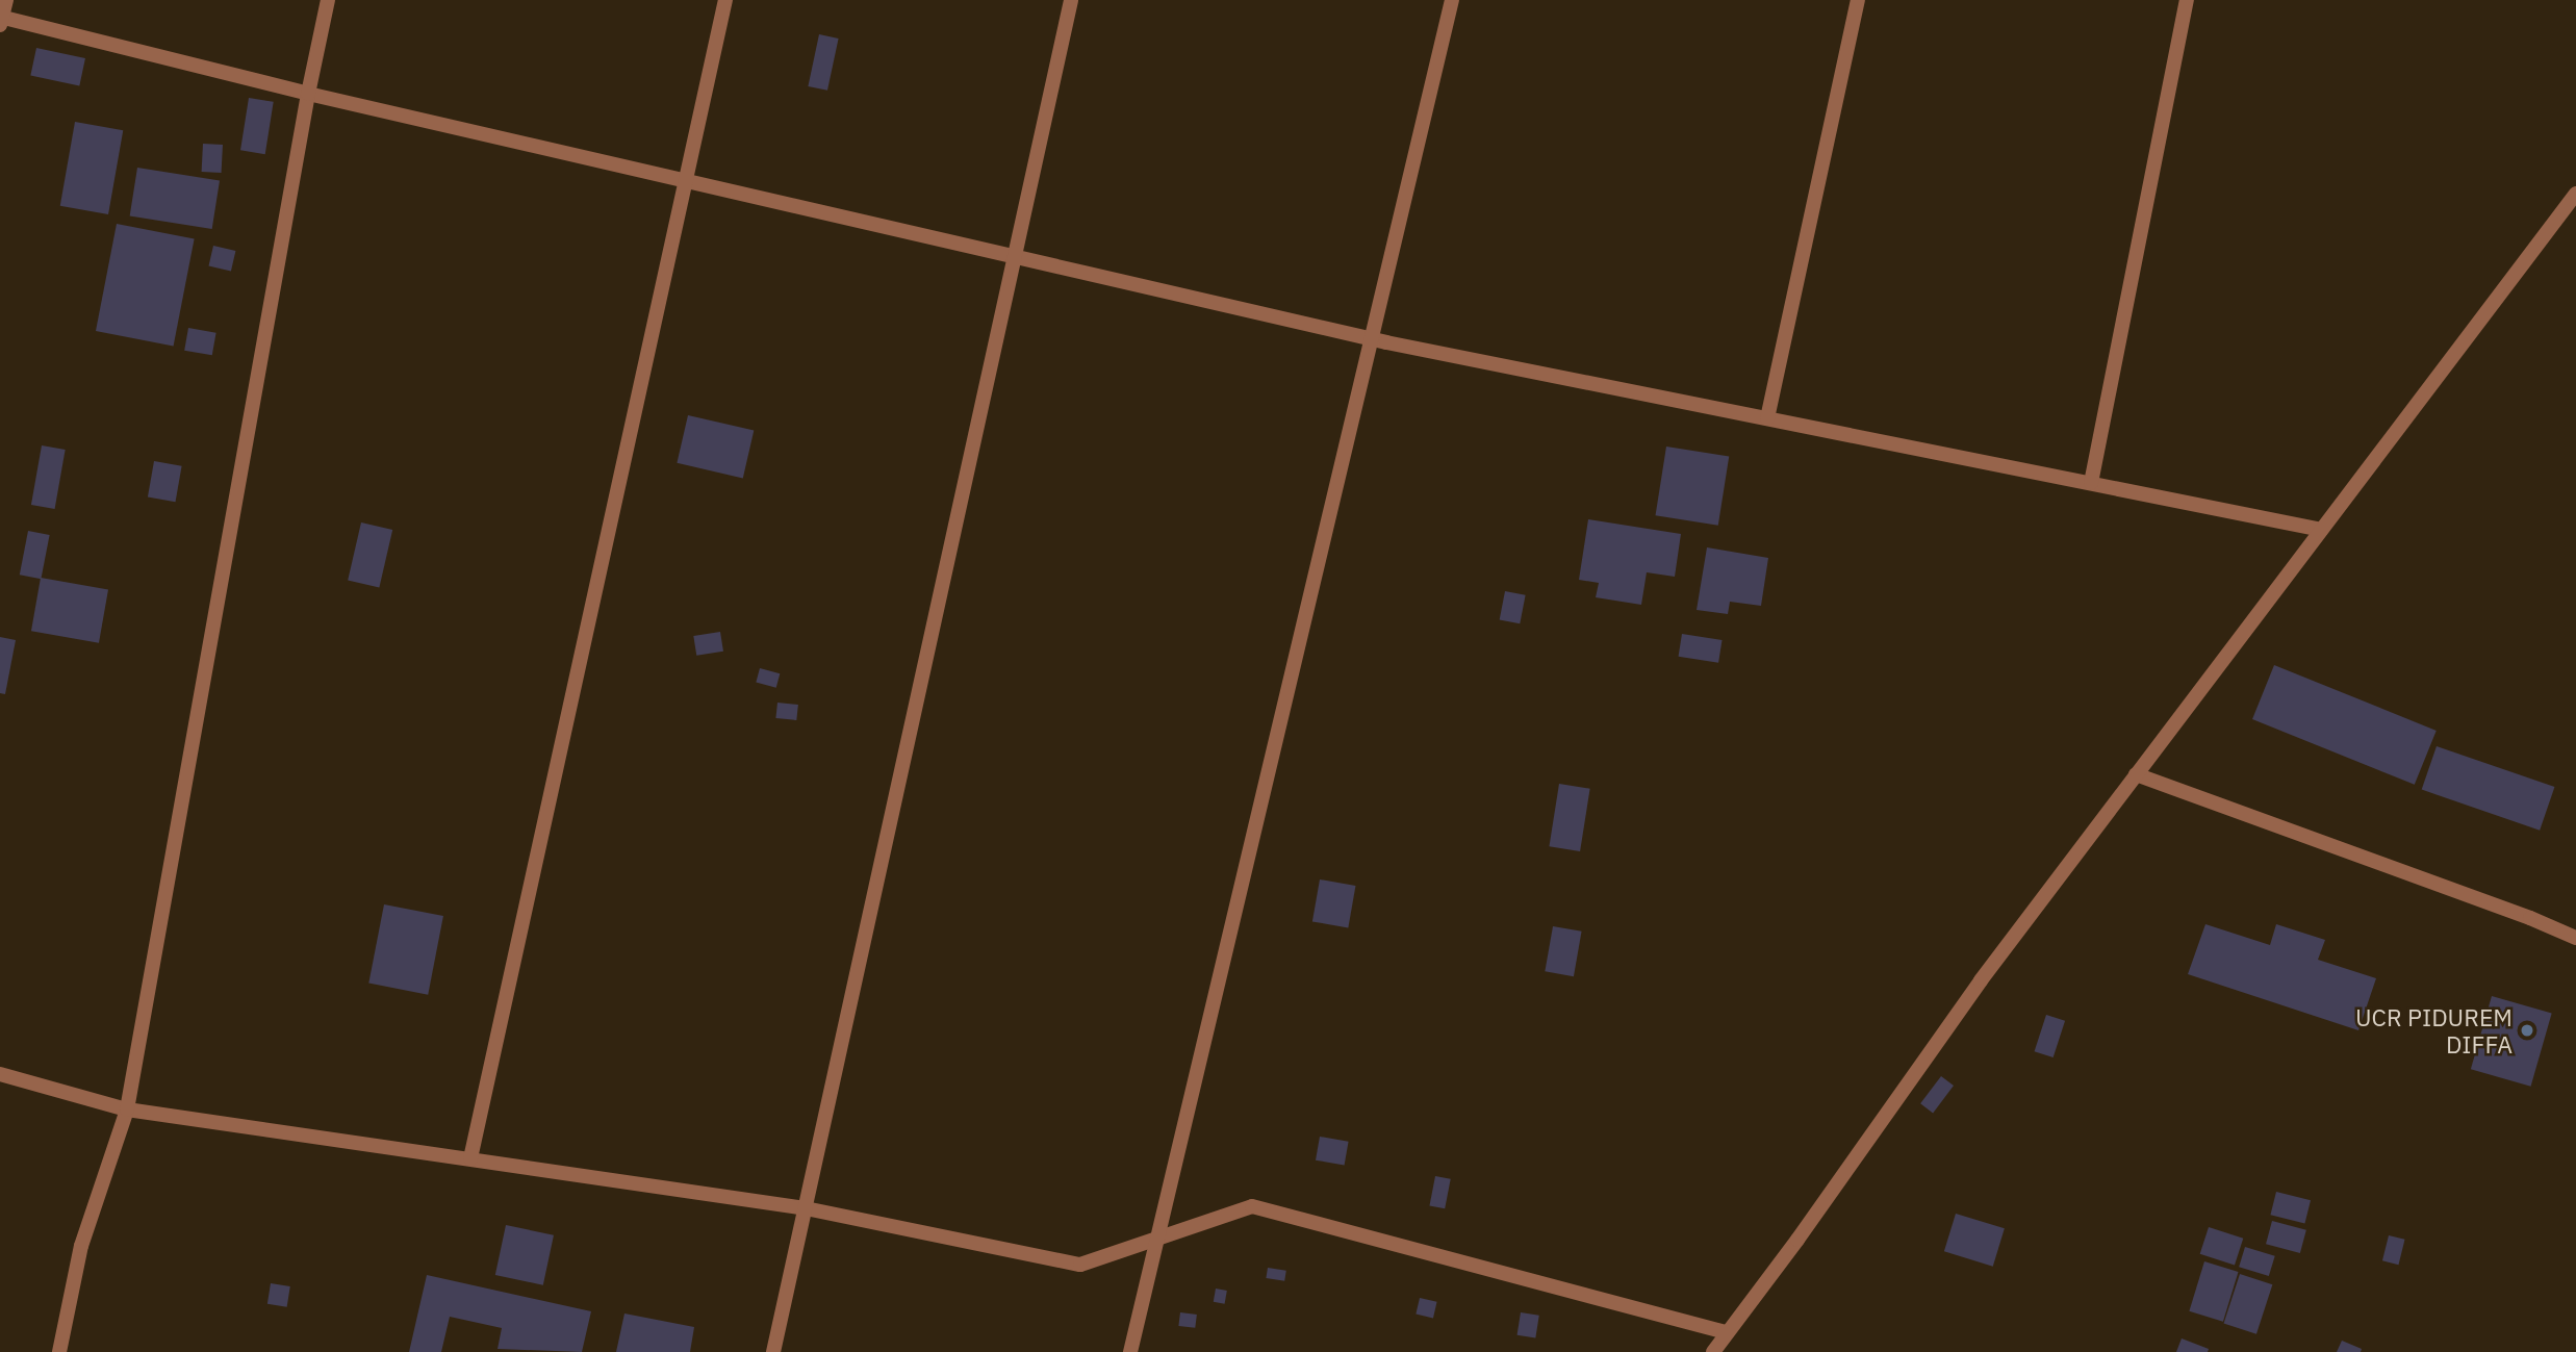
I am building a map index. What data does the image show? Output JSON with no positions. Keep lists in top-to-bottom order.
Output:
{
  "places": ["UCR PIDUREM DIFFA"]
}
